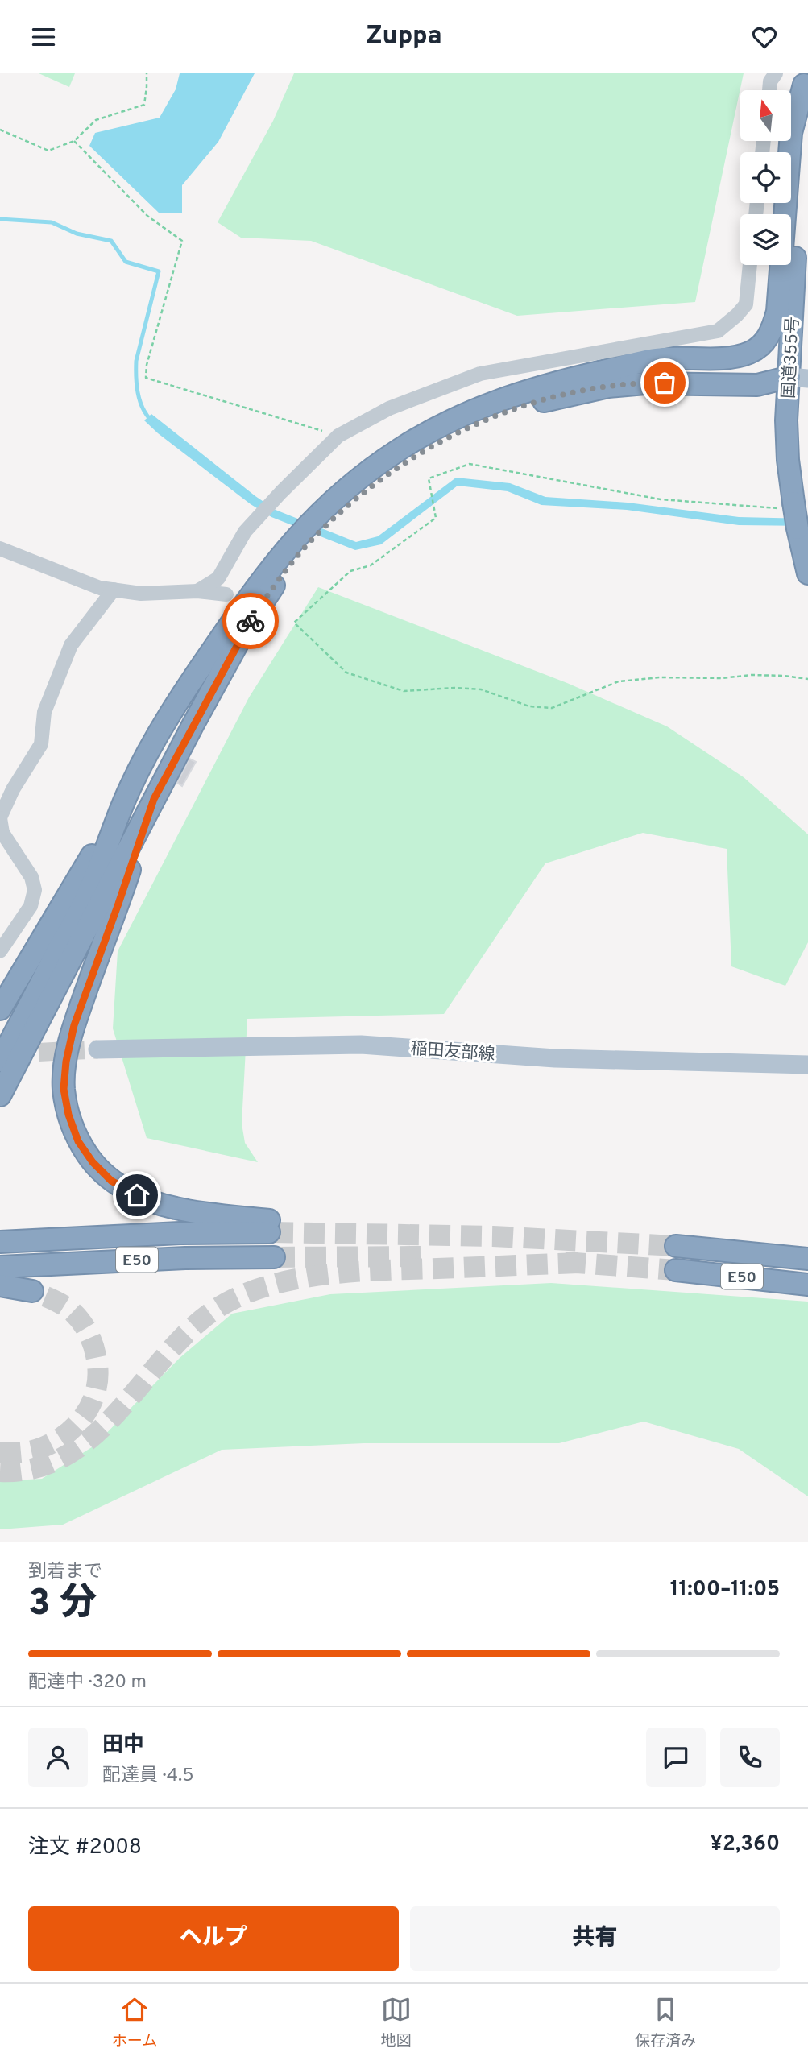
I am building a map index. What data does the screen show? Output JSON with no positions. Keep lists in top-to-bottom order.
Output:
{
  "streets": {
    "highway": ["国道355号", "E50"],
    "main road": ["稲田友部線"]
  },
  "north": "top",
  "page": {
    "header": "Zuppa",
    "heading": ["3 分", "到着まで", "11:00–11:05"],
    "panel": [
      "田中",
      "配達員 · 4.5",
      "注文 #2008",
      "¥2,360"
    ],
    "bar": "配達中 · 320 m",
    "buttons": ["ヘルプ", "共有"],
    "tabs": ["ホーム", "地図", "保存済み"]
  }
}
